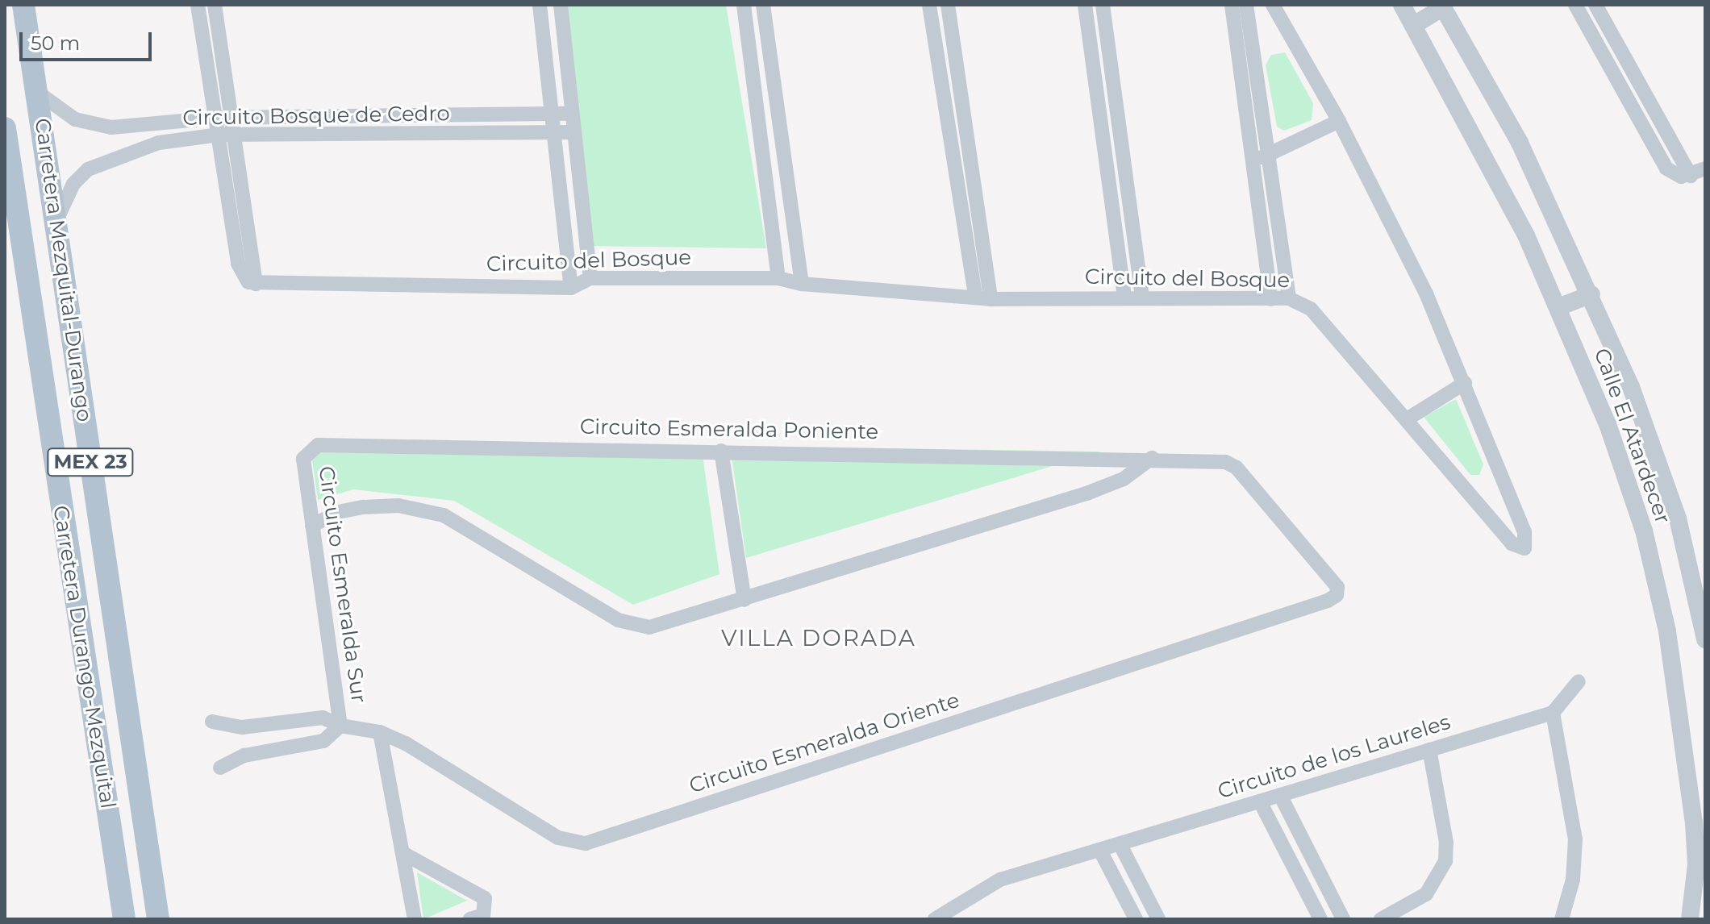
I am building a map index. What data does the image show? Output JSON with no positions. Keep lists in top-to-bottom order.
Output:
{
  "streets": {
    "main road": ["Carretera Mezquital-Durango", "MEX 23", "Carretera Durango-Mezquital"],
    "street": [
      "Circuito Bosque de Cedro",
      "Circuito del Bosque",
      "Circuito Esmeralda Poniente",
      "Calle El Atardecer",
      "Circuito Esmeralda Sur",
      "Circuito Esmeralda Oriente",
      "Circuito de los Laureles"
    ]
  },
  "crossings": [
    ["Circuito Bosque de Cedro", "Circuito del Bosque"],
    ["Circuito Bosque de Cedro", "Carretera Mezquital-Durango"],
    ["Circuito Esmeralda Poniente", "Circuito Esmeralda Sur"],
    ["Circuito Esmeralda Poniente", "Circuito Esmeralda Oriente"],
    ["Circuito Esmeralda Sur", "Circuito Esmeralda Oriente"]
  ],
  "districts": ["VILLA DORADA"],
  "scale_bar": "50 m"
}
